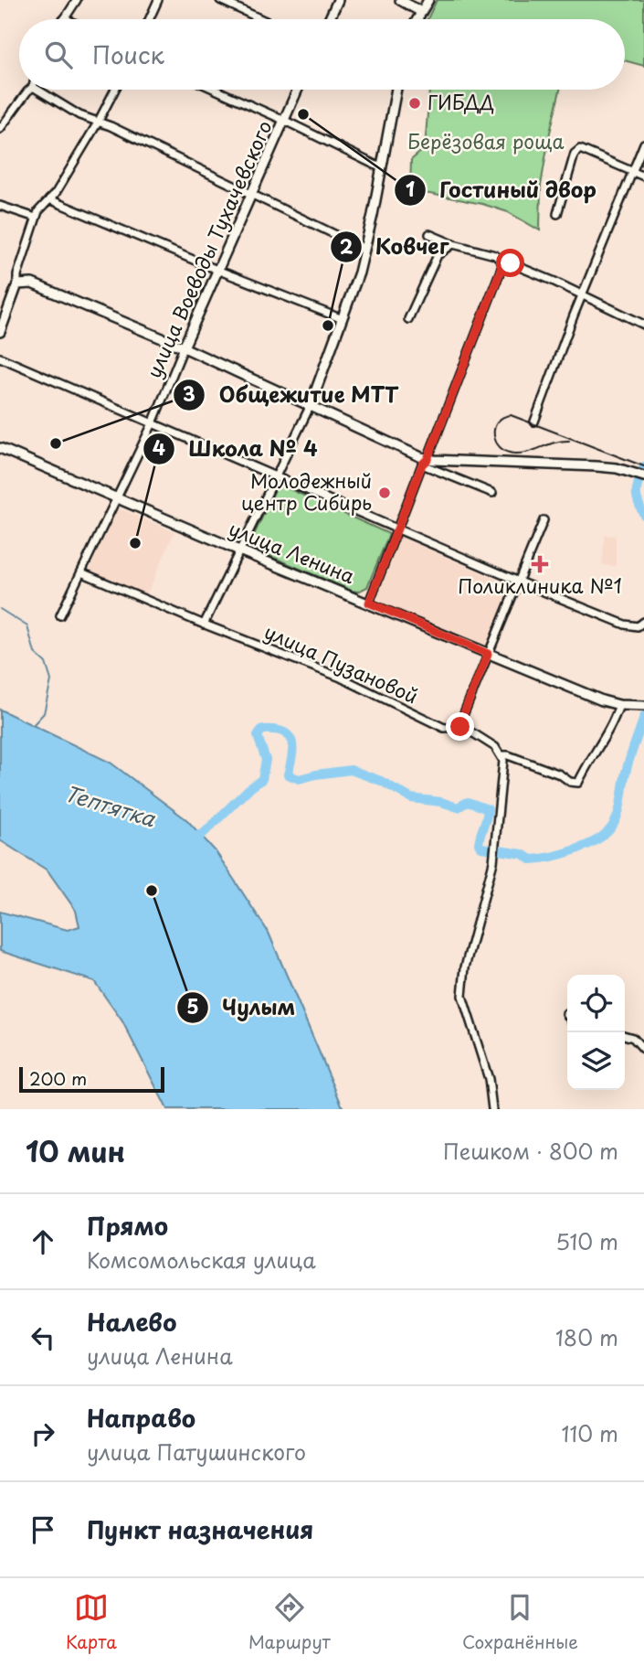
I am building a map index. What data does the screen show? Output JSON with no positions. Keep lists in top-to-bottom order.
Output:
{
  "streets": {
    "main road": ["улица Воеводы Тухачевского", "улица Ленина"],
    "street": ["улица Пузановой"]
  },
  "crossings": [
    ["улица Воеводы Тухачевского", "улица Ленина"],
    ["улица Воеводы Тухачевского", "улица Пузановой"]
  ],
  "water": ["Тептятка"],
  "parks": ["Берёзовая роща"],
  "places": {
    "other": [
      "ГИБДД",
      "Гостиный двор",
      "Ковчег",
      "Общежитие МТТ",
      "Молодежный центр Сибирь",
      "Школа № 4",
      "Чулым"
    ],
    "health": ["Поликлиника №1"]
  },
  "scale_bar": "200 m",
  "page": {
    "search": "Поиск",
    "scale": "200 m",
    "heading": ["10 мин", "Пешком · 800 m"],
    "list": [
      ["Прямо", "Комсомольская улица", "510 m"],
      ["Налево", "улица Ленина", "180 m"],
      ["Направо", "улица Патушинского", "110 m"],
      "Пункт назначения"
    ],
    "nav": ["Карта", "Маршрут", "Сохранённые"]
  }
}
